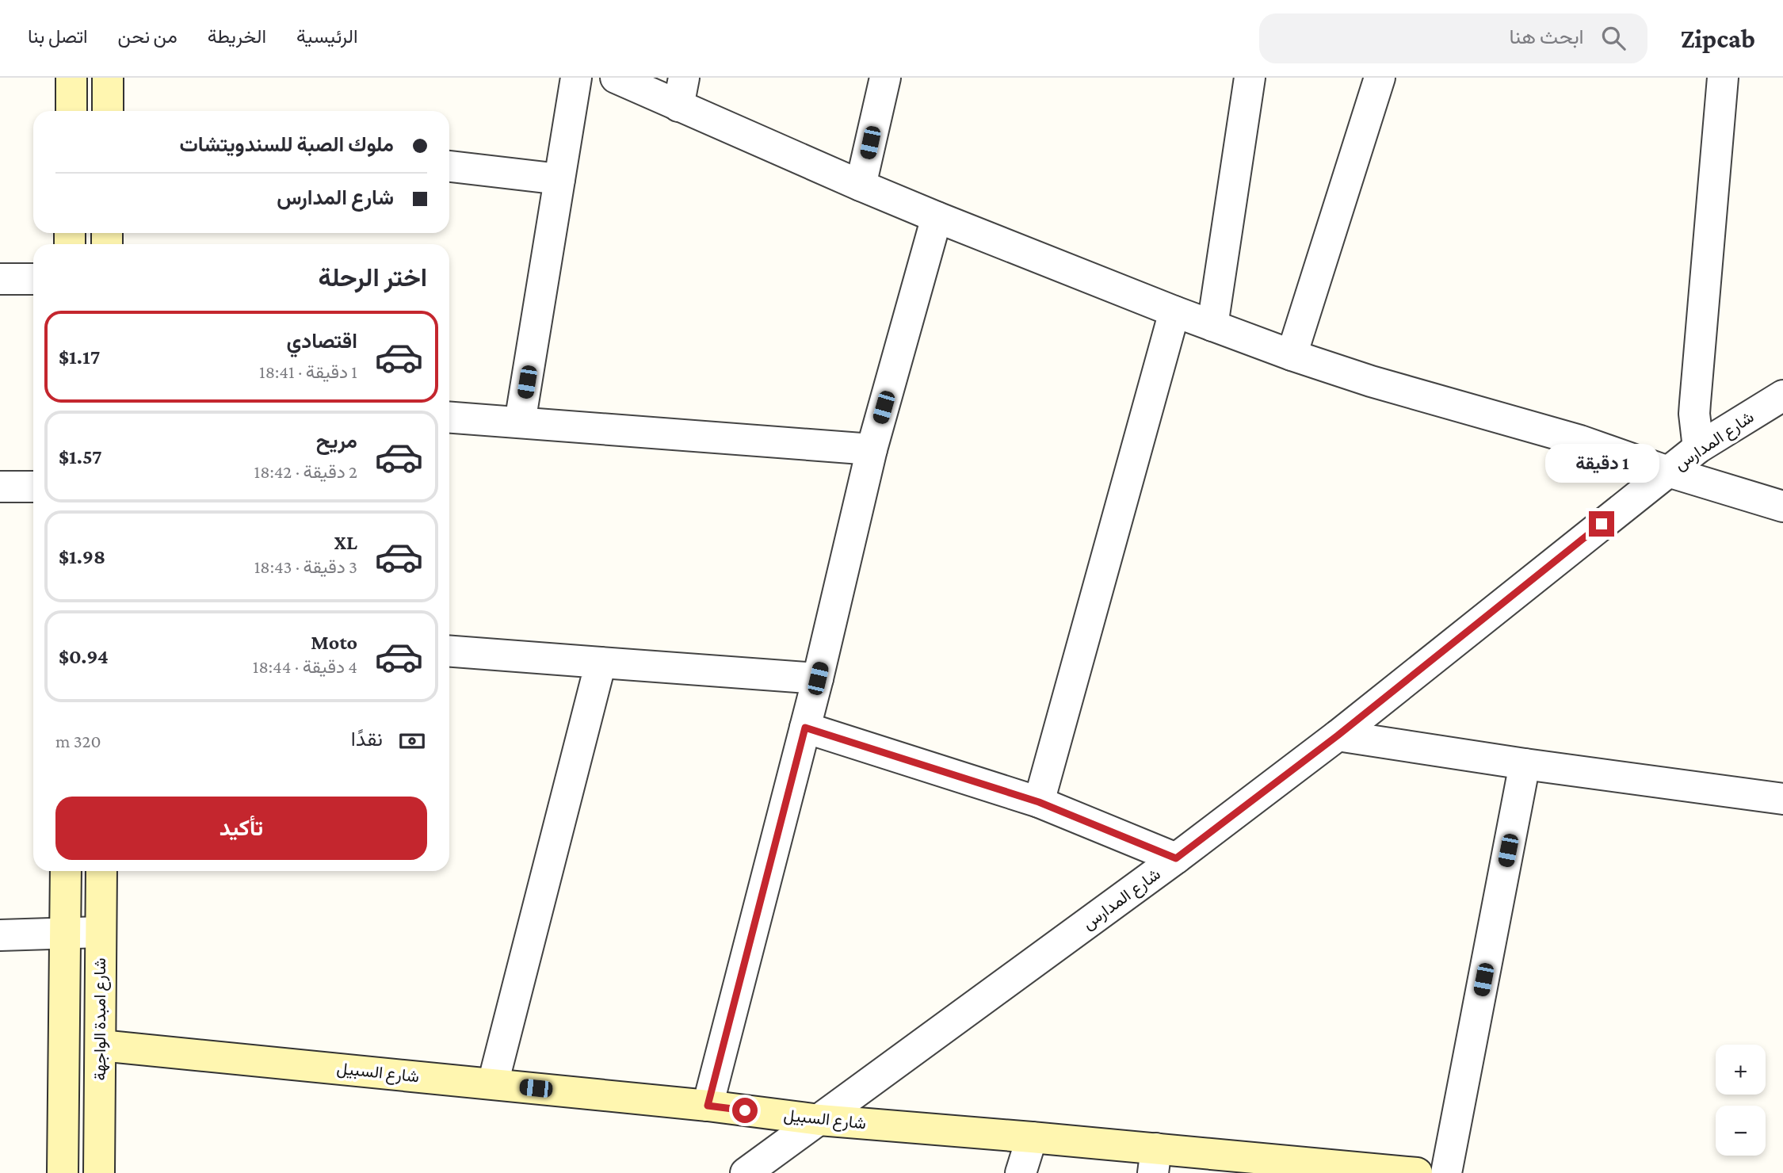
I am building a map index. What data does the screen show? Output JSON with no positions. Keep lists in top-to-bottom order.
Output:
{
  "streets": {
    "street": ["شارع المدارس", "شارع امبدة الواجهة", "شارع السبيل"]
  },
  "crossings": [
    ["شارع المدارس", "شارع السبيل"],
    ["شارع امبدة الواجهة", "شارع السبيل"]
  ],
  "page": {
    "header": "Zipcab",
    "search": "ابحث هنا",
    "nav": [
      "الرئيسية",
      "الخريطة",
      "من نحن",
      "اتصل بنا"
    ],
    "banner": ["ملوك الصبة للسندويتشات", "شارع المدارس"],
    "heading": "اختر الرحلة",
    "list": [
      {
        "name": "اقتصادي",
        "note": "1 دقيقة · 18:41",
        "value": "$1.17"
      },
      {
        "name": "مريح",
        "note": "2 دقيقة · 18:42",
        "value": "$1.57"
      },
      {
        "name": "XL",
        "note": "3 دقيقة · 18:43",
        "value": "$1.98"
      },
      {
        "name": "Moto",
        "note": "4 دقيقة · 18:44",
        "value": "$0.94"
      }
    ],
    "bubble": "1 دقيقة",
    "pay": ["نقدًا", "320 m"],
    "buttons": "تأكيد",
    "map_buttons": ["+", "−"]
  }
}
